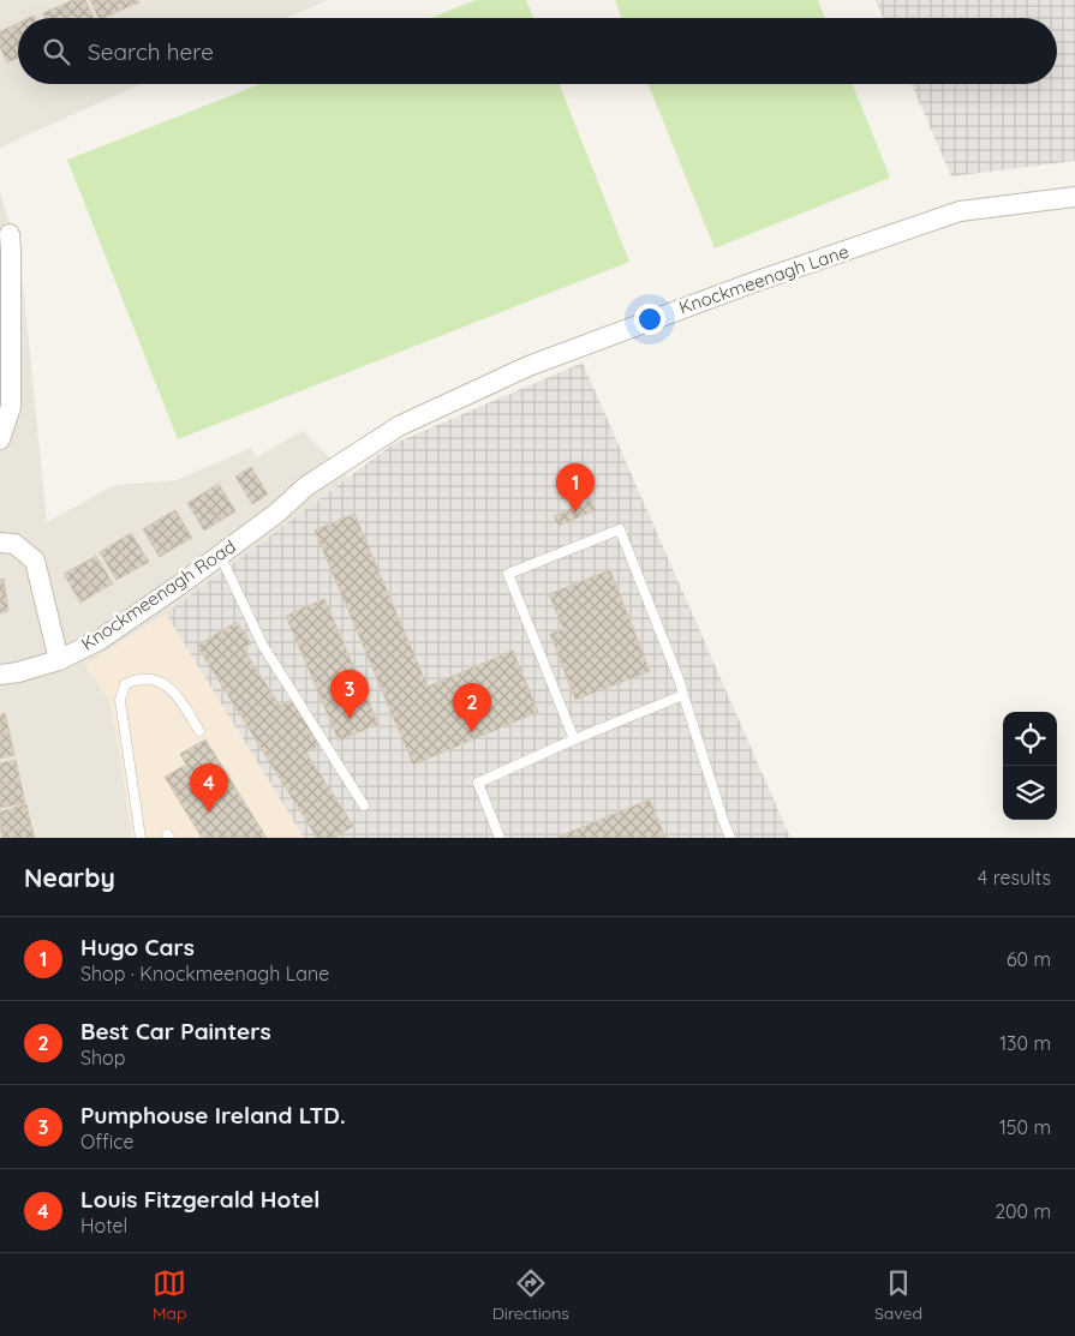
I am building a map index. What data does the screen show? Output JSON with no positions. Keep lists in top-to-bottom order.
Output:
{
  "streets": {
    "street": ["Knockmeenagh Lane", "Knockmeenagh Road"]
  },
  "crossings": [
    ["Knockmeenagh Lane", "Knockmeenagh Road"]
  ],
  "page": {
    "search": "Search here",
    "pins": [
      "1",
      "3",
      "2",
      "4"
    ],
    "heading": ["Nearby", "4 results"],
    "list": [
      {
        "mark": "1",
        "name": "Hugo Cars",
        "note": "Shop · Knockmeenagh Lane",
        "value": "60 m"
      },
      {
        "mark": "2",
        "name": "Best Car Painters",
        "note": "Shop",
        "value": "130 m"
      },
      {
        "mark": "3",
        "name": "Pumphouse Ireland LTD.",
        "note": "Office",
        "value": "150 m"
      },
      {
        "mark": "4",
        "name": "Louis Fitzgerald Hotel",
        "note": "Hotel",
        "value": "200 m"
      }
    ],
    "nav": ["Map", "Directions", "Saved"]
  }
}
